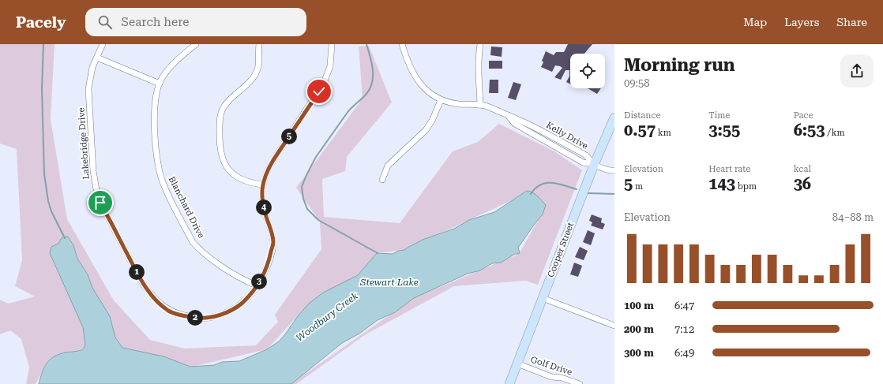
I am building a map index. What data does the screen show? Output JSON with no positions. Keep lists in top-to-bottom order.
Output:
{
  "streets": {
    "main road": ["Cooper Street"],
    "street": [
      "Kelly Drive",
      "Lakebridge Drive",
      "Blanchard Drive",
      "Golf Drive"
    ]
  },
  "crossings": [
    ["Kelly Drive", "Cooper Street"],
    ["Lakebridge Drive", "Blanchard Drive"],
    ["Cooper Street", "Golf Drive"]
  ],
  "water": ["Stewart Lake", "Woodbury Creek"],
  "page": {
    "header": "Pacely",
    "search": "Search here",
    "nav": ["Map", "Layers", "Share"],
    "heading": ["Morning run", "09:58"],
    "stats": [
      ["Distance", "0.57 km"],
      ["Time", "3:55"],
      ["Pace", "6:53 /km"],
      ["Elevation", "5 m"],
      ["Heart rate", "143 bpm"],
      ["kcal", "36"]
    ],
    "pins": [
      "5",
      "4",
      "1",
      "3",
      "2"
    ],
    "chart": ["Elevation", "84–88 m"],
    "list": [
      {
        "name": "100 m",
        "note": "6:47"
      },
      {
        "name": "200 m",
        "note": "7:12"
      },
      {
        "name": "300 m",
        "note": "6:49"
      }
    ]
  }
}
